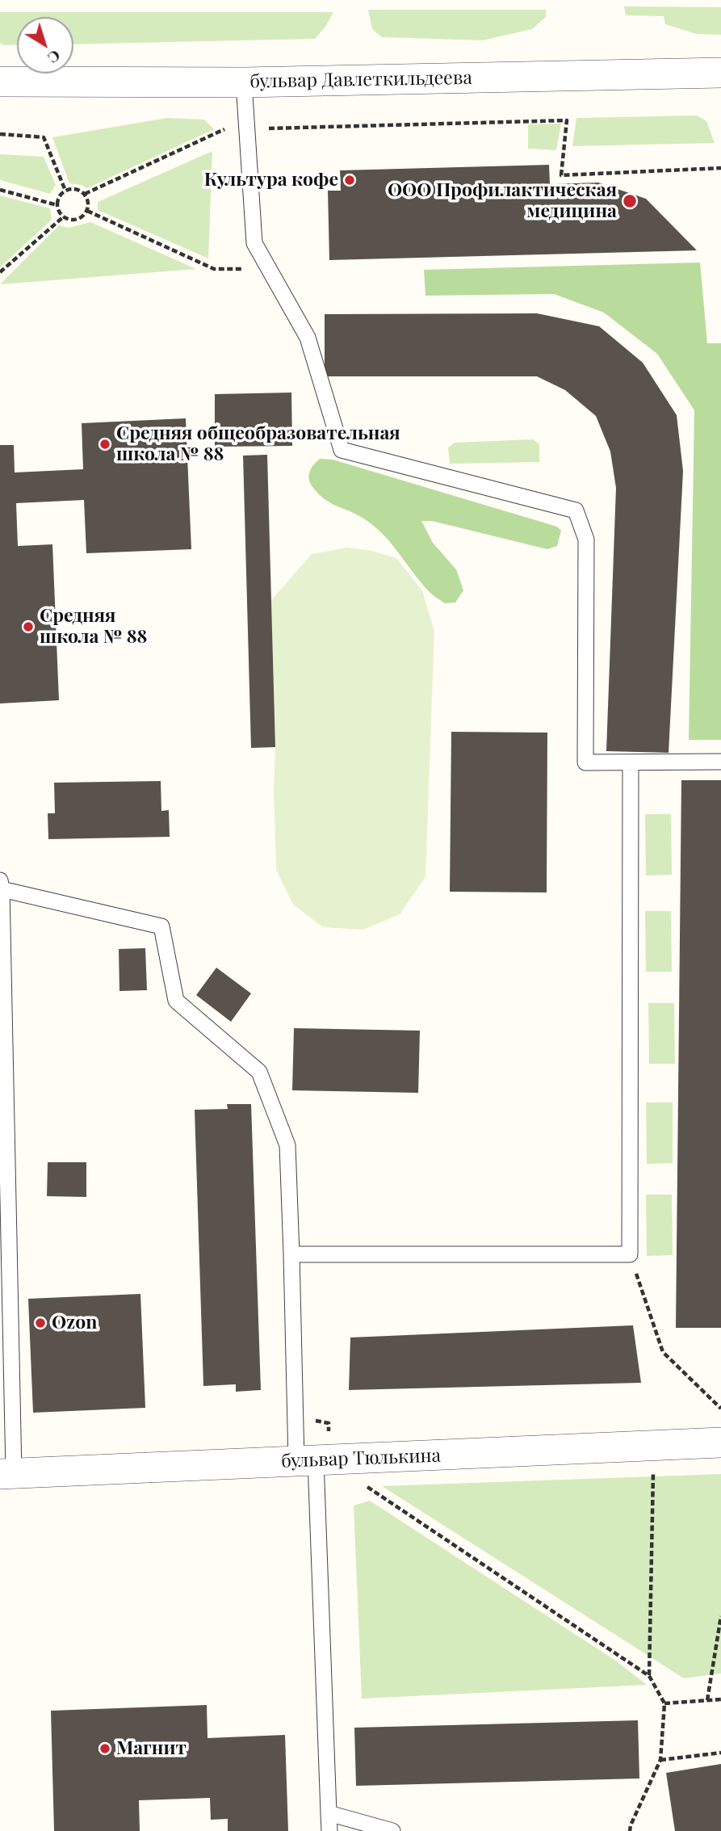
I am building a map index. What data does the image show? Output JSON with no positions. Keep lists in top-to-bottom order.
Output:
{
  "streets": {
    "street": ["бульвар Давлеткильдеева", "бульвар Тюлькина"]
  },
  "places": [
    "Культура кофе",
    "ООО Профилактическая медицина",
    "Средняя общеобразовательная школа № 88",
    "Средняя школа № 88",
    "Ozon",
    "Магнит"
  ],
  "north": "bottom right"
}
